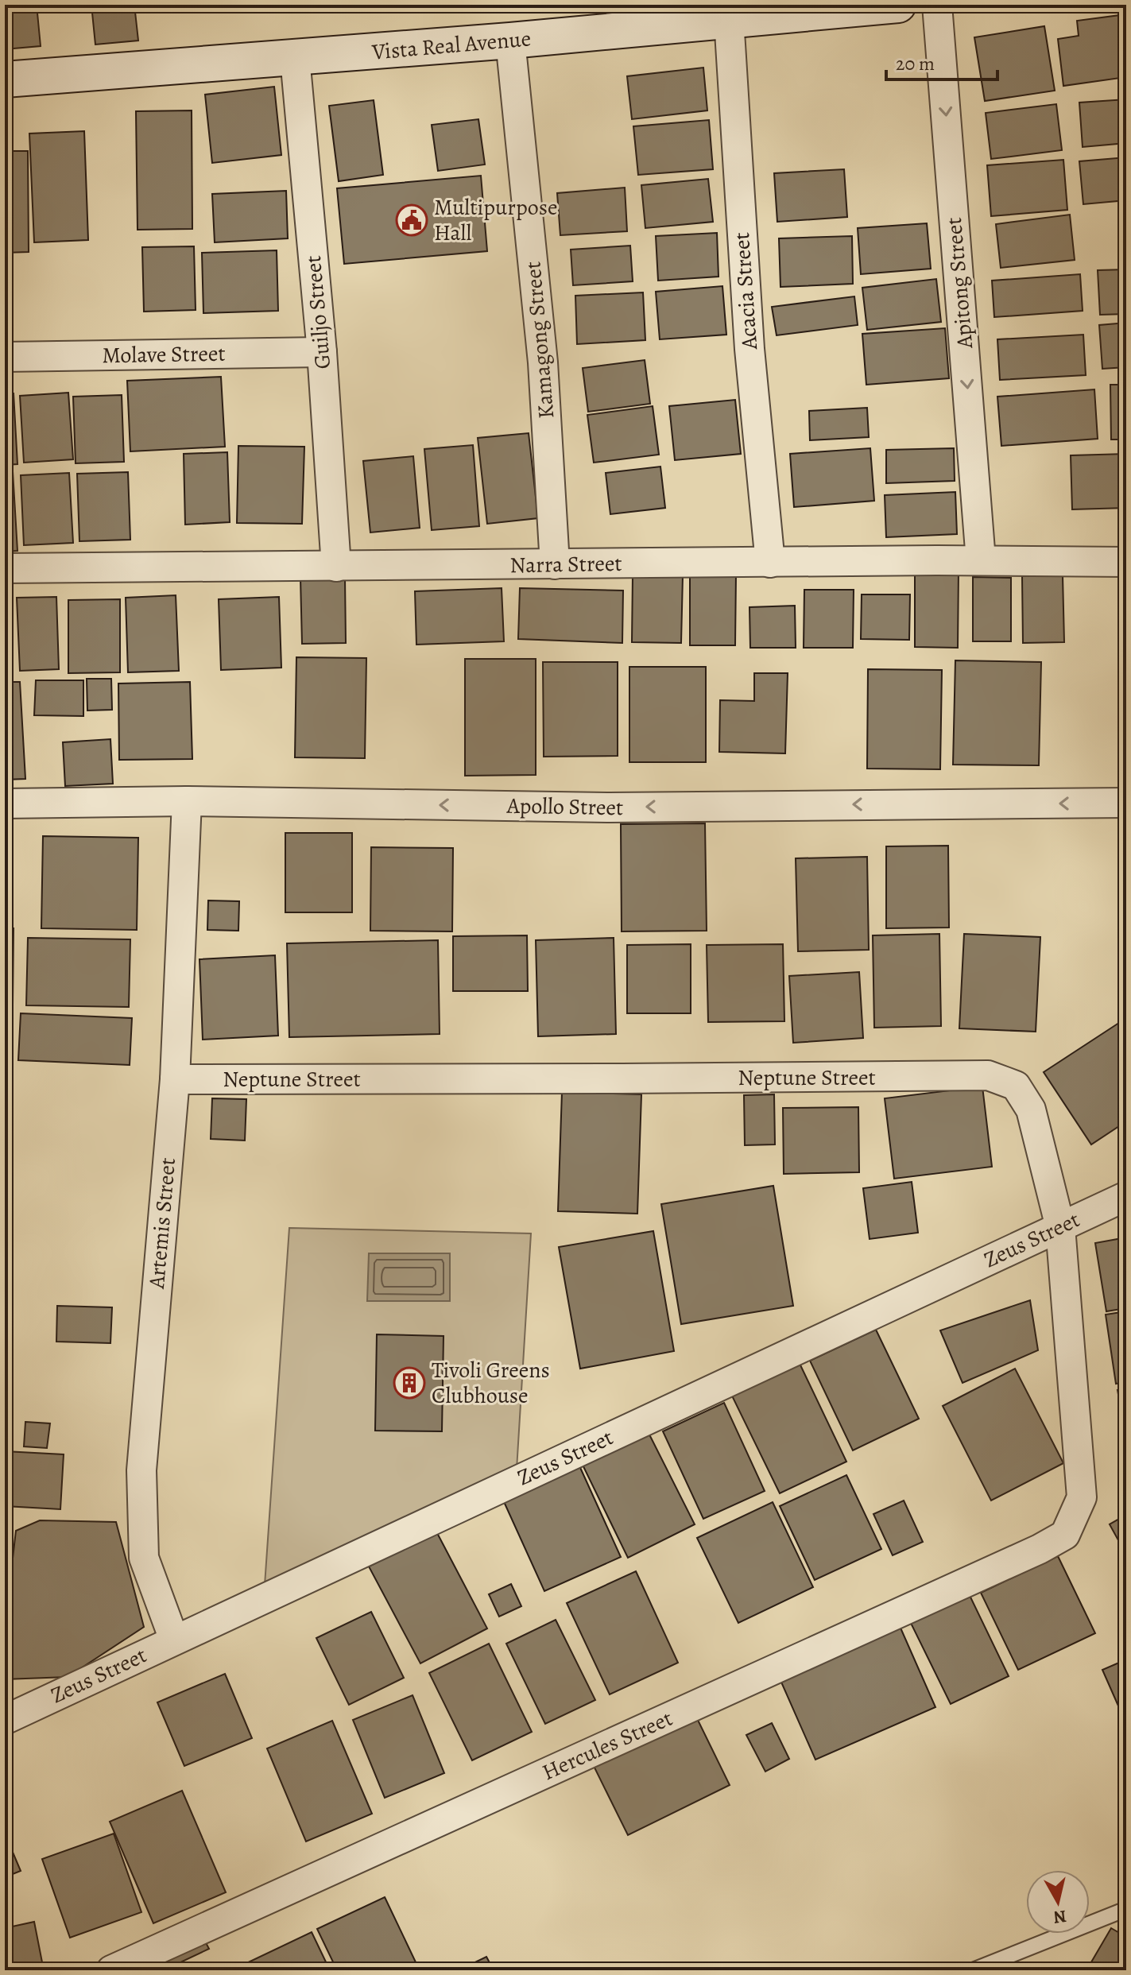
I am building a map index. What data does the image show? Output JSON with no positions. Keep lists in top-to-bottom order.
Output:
{
  "streets": {
    "street": [
      "Vista Real Avenue",
      "Apitong Street",
      "Acacia Street",
      "Guiljo Street",
      "Kamagong Street",
      "Molave Street",
      "Narra Street",
      "Apollo Street",
      "Neptune Street",
      "Artemis Street",
      "Zeus Street",
      "Hercules Street"
    ]
  },
  "crossings": [
    ["Vista Real Avenue", "Acacia Street"],
    ["Vista Real Avenue", "Guiljo Street"],
    ["Vista Real Avenue", "Kamagong Street"],
    ["Apitong Street", "Narra Street"],
    ["Acacia Street", "Narra Street"],
    ["Guiljo Street", "Molave Street"],
    ["Guiljo Street", "Narra Street"],
    ["Kamagong Street", "Narra Street"],
    ["Apollo Street", "Artemis Street"],
    ["Neptune Street", "Artemis Street"],
    ["Neptune Street", "Zeus Street"],
    ["Neptune Street", "Hercules Street"],
    ["Artemis Street", "Zeus Street"]
  ],
  "one_way": ["Apitong Street", "Apollo Street"],
  "places": {
    "public building": ["Multipurpose Hall"],
    "building": ["Tivoli Greens Clubhouse"]
  },
  "scale_bar": "20 m",
  "north": "bottom"
}
